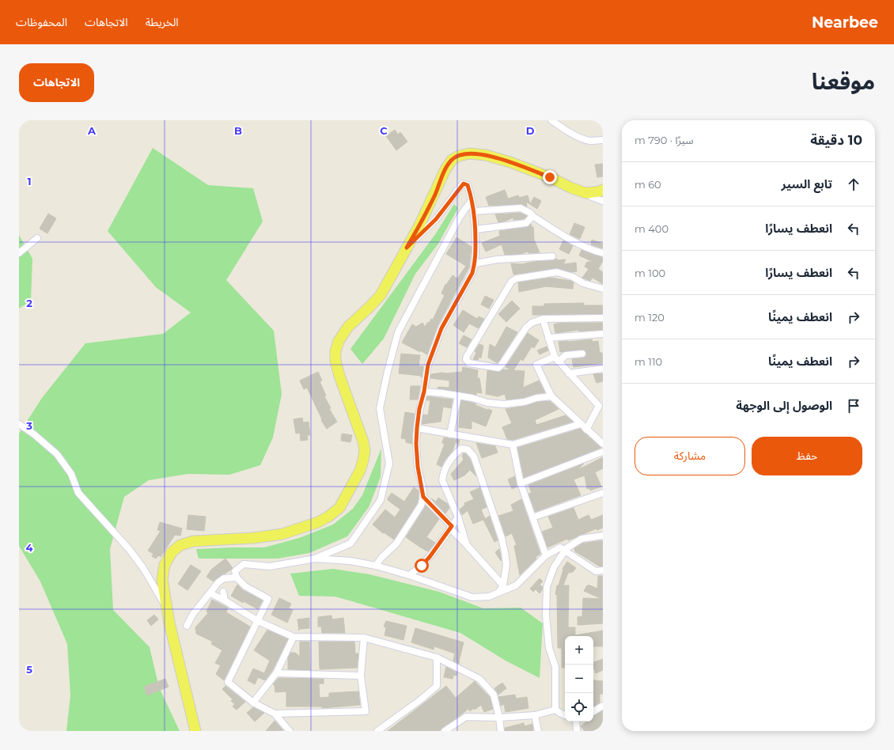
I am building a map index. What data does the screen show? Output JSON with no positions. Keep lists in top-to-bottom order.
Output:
{
  "page": {
    "header": "Nearbee",
    "nav": ["الخريطة", "الاتجاهات", "المحفوظات"],
    "title": "موقعنا",
    "buttons": [
      "الاتجاهات",
      ["حفظ", "مشاركة"]
    ],
    "heading": ["10 دقيقة", "سيرًا · 790 m"],
    "list": [
      ["تابع السير", "60 m"],
      ["انعطف يسارًا", "400 m"],
      ["انعطف يسارًا", "100 m"],
      ["انعطف يمينًا", "120 m"],
      ["انعطف يمينًا", "110 m"],
      "الوصول إلى الوجهة"
    ],
    "map_buttons": ["+", "−"]
  },
  "grid": {
    "columns": [
      "A",
      "B",
      "C",
      "D"
    ],
    "rows": [
      "1",
      "2",
      "3",
      "4",
      "5"
    ]
  }
}
